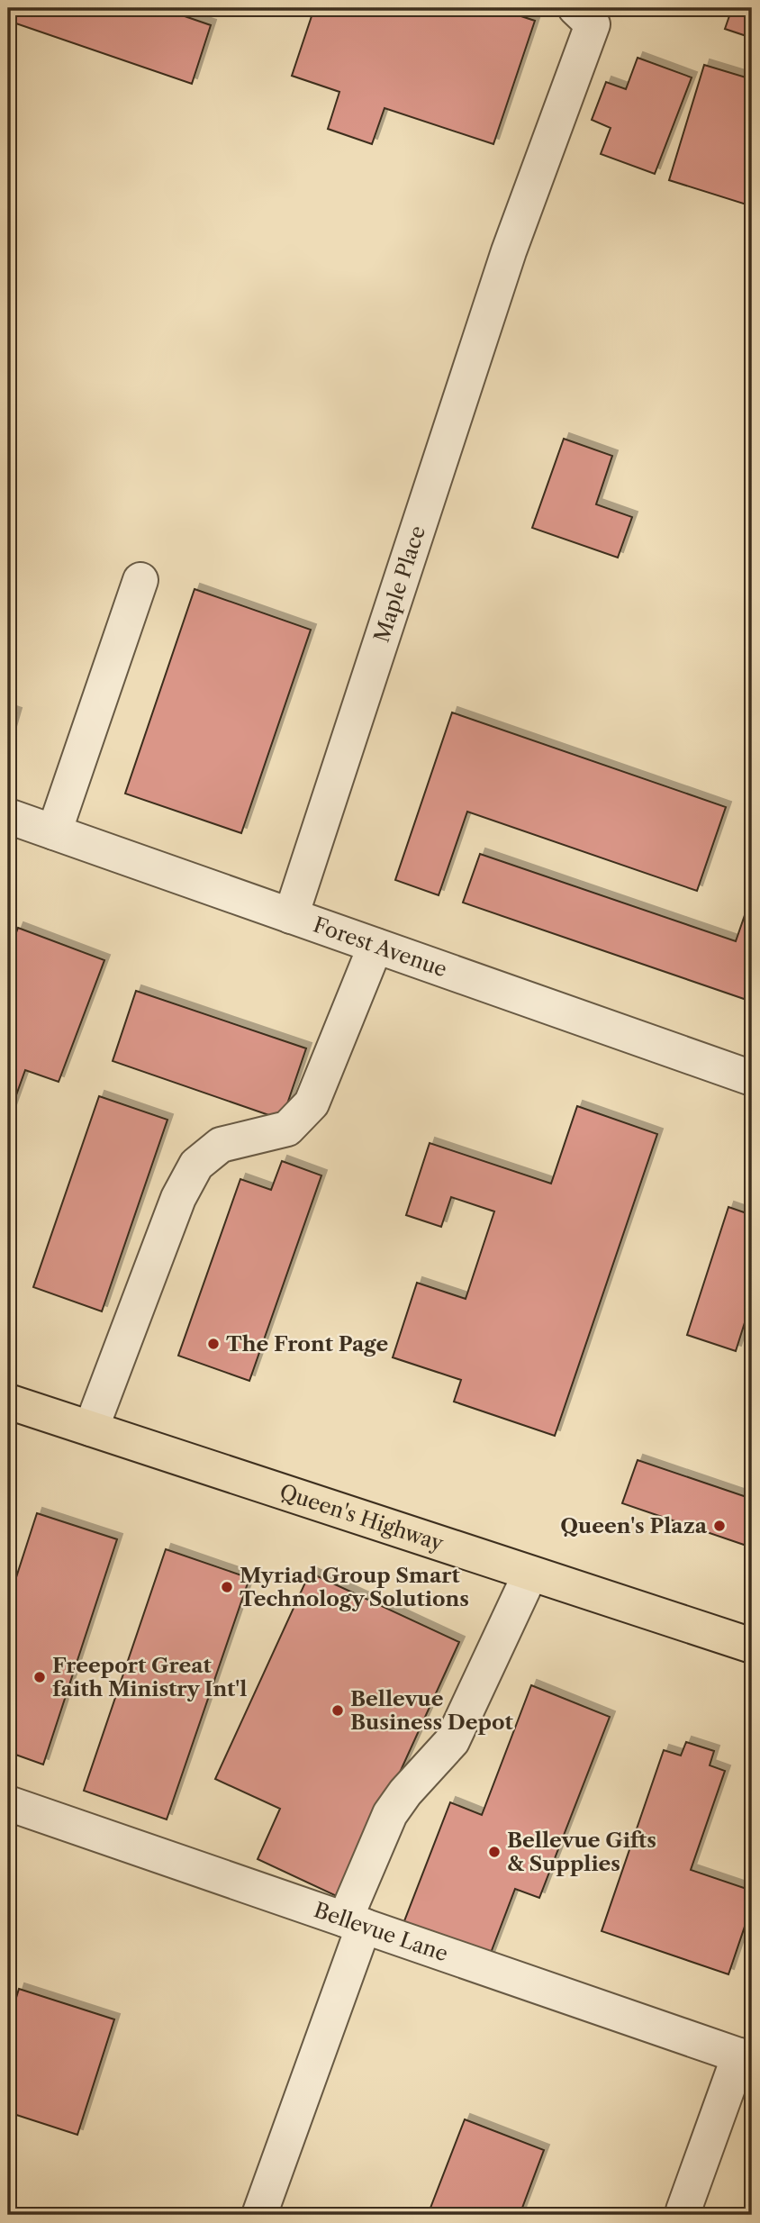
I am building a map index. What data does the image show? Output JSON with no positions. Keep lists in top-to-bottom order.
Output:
{
  "streets": {
    "main road": ["Queen's Highway"],
    "street": ["Maple Place", "Forest Avenue", "Bellevue Lane"]
  },
  "crossings": [
    ["Maple Place", "Forest Avenue"]
  ],
  "places": [
    "The Front Page",
    "Queen's Plaza",
    "Myriad Group Smart Technology Solutions",
    "Freeport Great faith Ministry Int'l",
    "Bellevue Business Depot",
    "Bellevue Gifts & Supplies"
  ]
}
